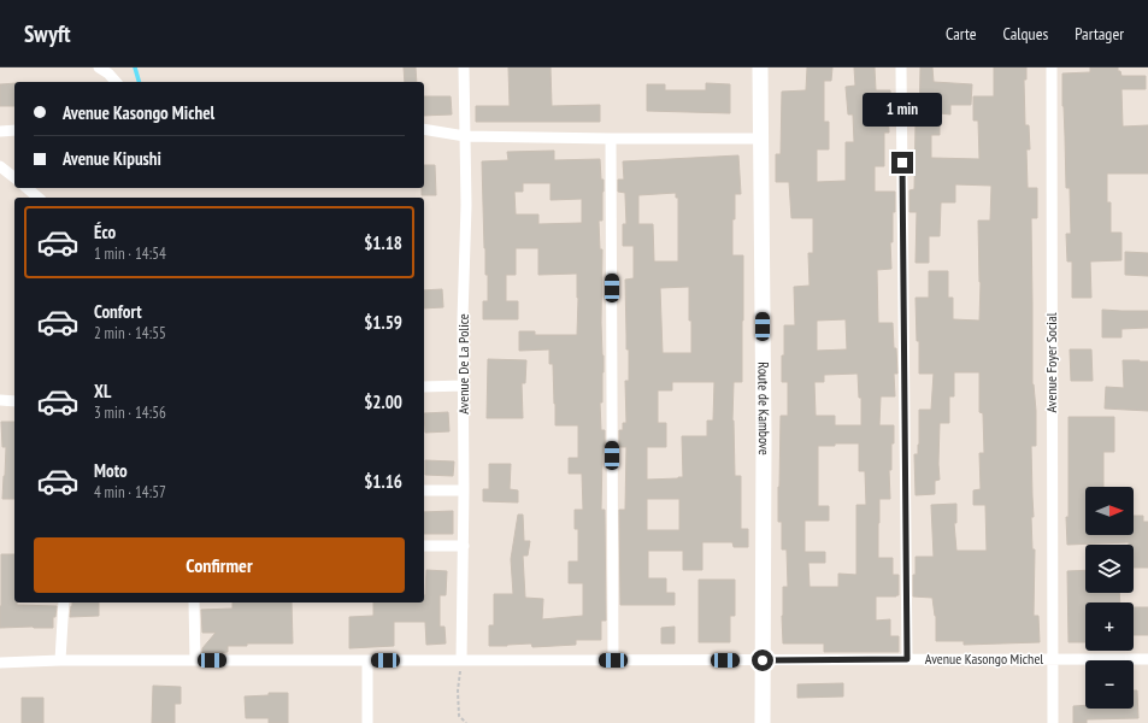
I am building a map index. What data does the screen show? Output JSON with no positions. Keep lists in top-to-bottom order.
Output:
{
  "streets": {
    "street": [
      "Avenue Foyer Social",
      "Avenue De La Police",
      "Route de Kambove",
      "Avenue Kasongo Michel"
    ]
  },
  "crossings": [
    ["Avenue Foyer Social", "Avenue Kasongo Michel"],
    ["Avenue De La Police", "Avenue Kasongo Michel"],
    ["Route de Kambove", "Avenue Kasongo Michel"]
  ],
  "north": "right",
  "page": {
    "header": "Swyft",
    "nav": ["Carte", "Calques", "Partager"],
    "banner": ["Avenue Kasongo Michel", "Avenue Kipushi"],
    "bubble": "1 min",
    "list": [
      {
        "name": "Éco",
        "note": "1 min · 14:54",
        "value": "$1.18"
      },
      {
        "name": "Confort",
        "note": "2 min · 14:55",
        "value": "$1.59"
      },
      {
        "name": "XL",
        "note": "3 min · 14:56",
        "value": "$2.00"
      },
      {
        "name": "Moto",
        "note": "4 min · 14:57",
        "value": "$1.16"
      }
    ],
    "map_buttons": ["+", "−"],
    "buttons": "Confirmer"
  }
}
